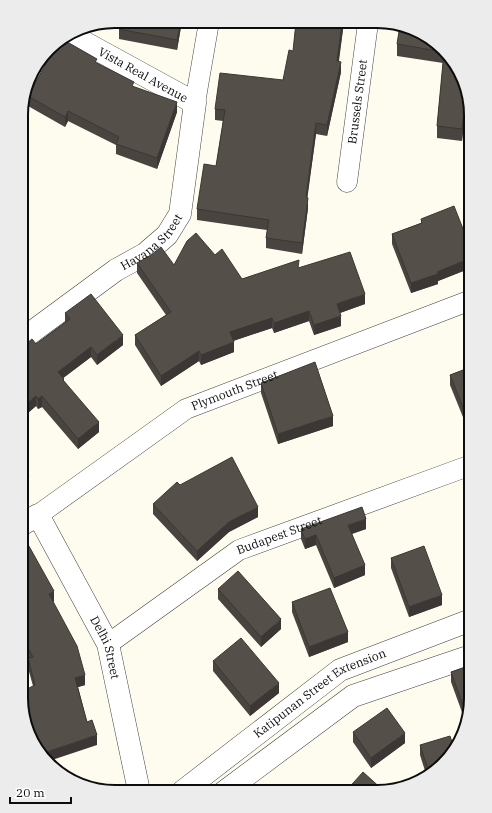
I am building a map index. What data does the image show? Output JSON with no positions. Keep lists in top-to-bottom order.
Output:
{
  "streets": {
    "street": [
      "Vista Real Avenue",
      "Brussels Street",
      "Havana Street",
      "Plymouth Street",
      "Budapest Street",
      "Delhi Street",
      "Katipunan Street Extension"
    ]
  },
  "crossings": [
    ["Vista Real Avenue", "Havana Street"],
    ["Plymouth Street", "Delhi Street"],
    ["Budapest Street", "Delhi Street"]
  ],
  "scale_bar": "20 m"
}
